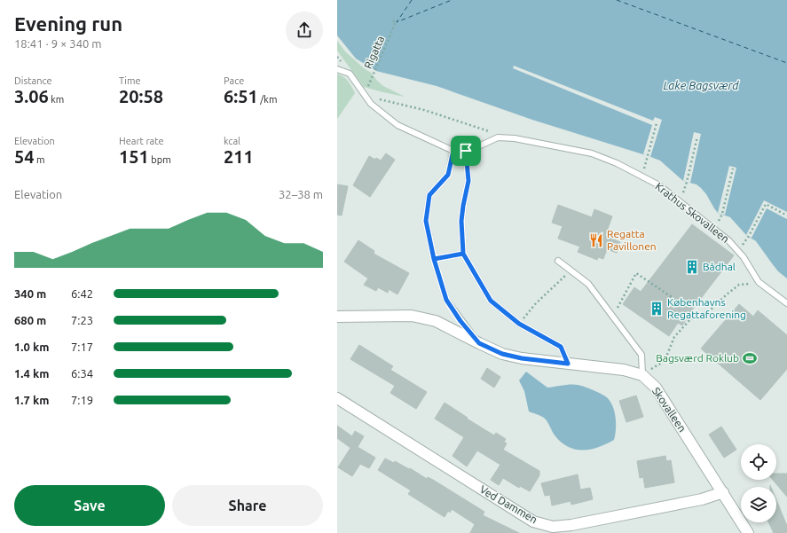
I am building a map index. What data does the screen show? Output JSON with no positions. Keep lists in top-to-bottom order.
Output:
{
  "streets": {
    "street": ["Skovalleen", "Ved Dammen"],
    "lane": ["Krathus Skovalleen"],
    "path": ["Rigatta"]
  },
  "crossings": [
    ["Rigatta", "Krathus Skovalleen"],
    ["Skovalleen", "Ved Dammen"]
  ],
  "water": ["Lake Bagsværd"],
  "places": {
    "restaurant": ["Regatta Pavillonen"],
    "building": ["Bådhal", "Københavns Regattaforening"],
    "sports": ["Bagsværd Roklub"]
  },
  "page": {
    "heading": ["Evening run", "18:41 · 9 × 340 m"],
    "stats": [
      ["Distance", "3.06 km"],
      ["Time", "20:58"],
      ["Pace", "6:51 /km"],
      ["Elevation", "54 m"],
      ["Heart rate", "151 bpm"],
      ["kcal", "211"]
    ],
    "chart": ["Elevation", "32–38 m"],
    "list": [
      {
        "name": "340 m",
        "note": "6:42"
      },
      {
        "name": "680 m",
        "note": "7:23"
      },
      {
        "name": "1.0 km",
        "note": "7:17"
      },
      {
        "name": "1.4 km",
        "note": "6:34"
      },
      {
        "name": "1.7 km",
        "note": "7:19"
      }
    ],
    "buttons": ["Save", "Share"]
  }
}
